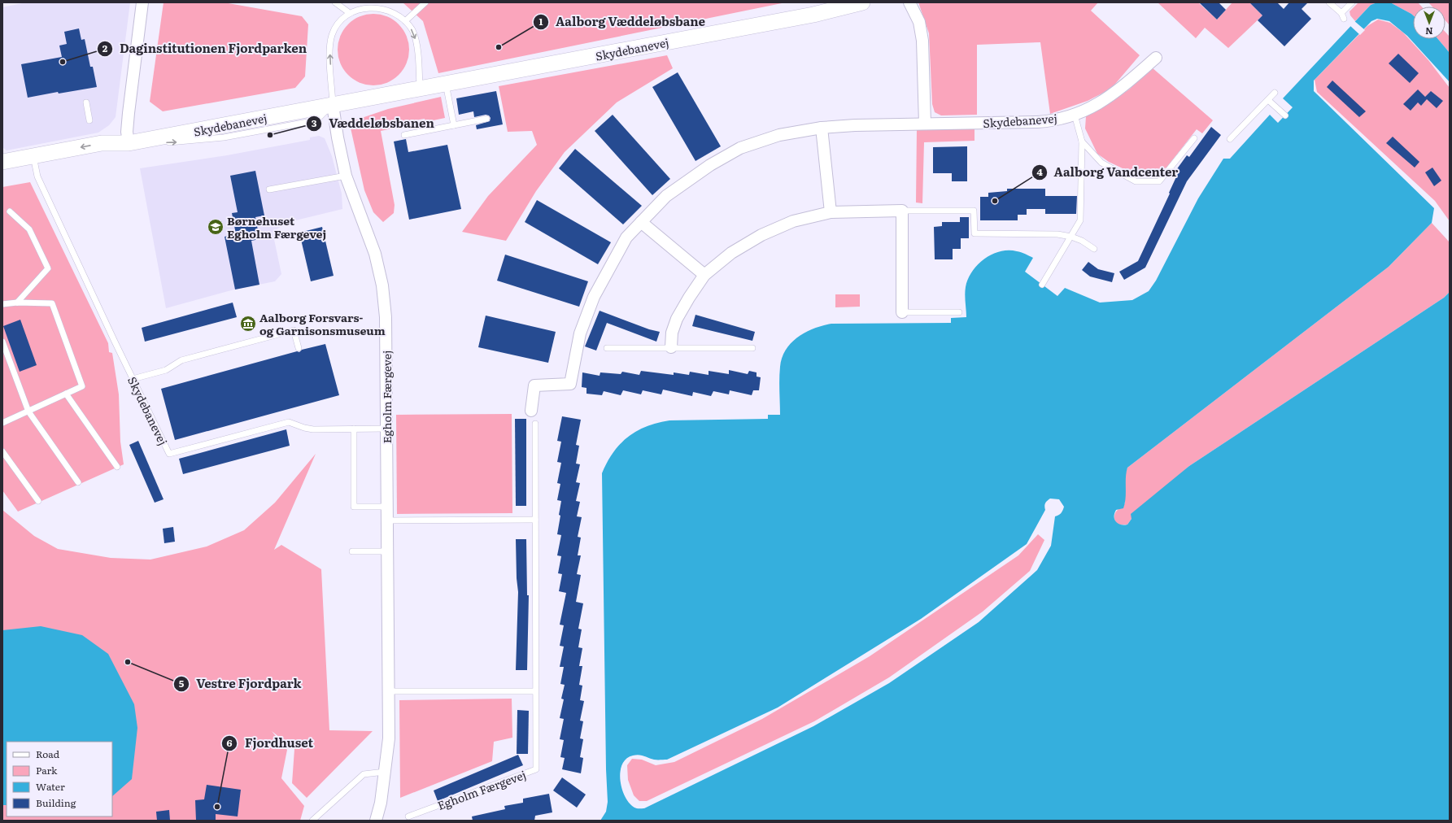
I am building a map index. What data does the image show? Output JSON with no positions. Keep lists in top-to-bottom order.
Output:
{
  "streets": {
    "street": ["Skydebanevej", "Egholm Færgevej"]
  },
  "crossings": [
    ["Skydebanevej", "Egholm Færgevej"]
  ],
  "places": {
    "other": [
      "Aalborg Væddeløbsbane",
      "Daginstitutionen Fjordparken",
      "Væddeløbsbanen",
      "Aalborg Vandcenter",
      "Vestre Fjordpark",
      "Fjordhuset"
    ],
    "school or university": ["Børnehuset Egholm Færgevej"],
    "museum": ["Aalborg Forsvars- og Garnisonsmuseum"]
  },
  "legend": [
    "Road",
    "Park",
    "Water",
    "Building"
  ],
  "north": "bottom"
}
